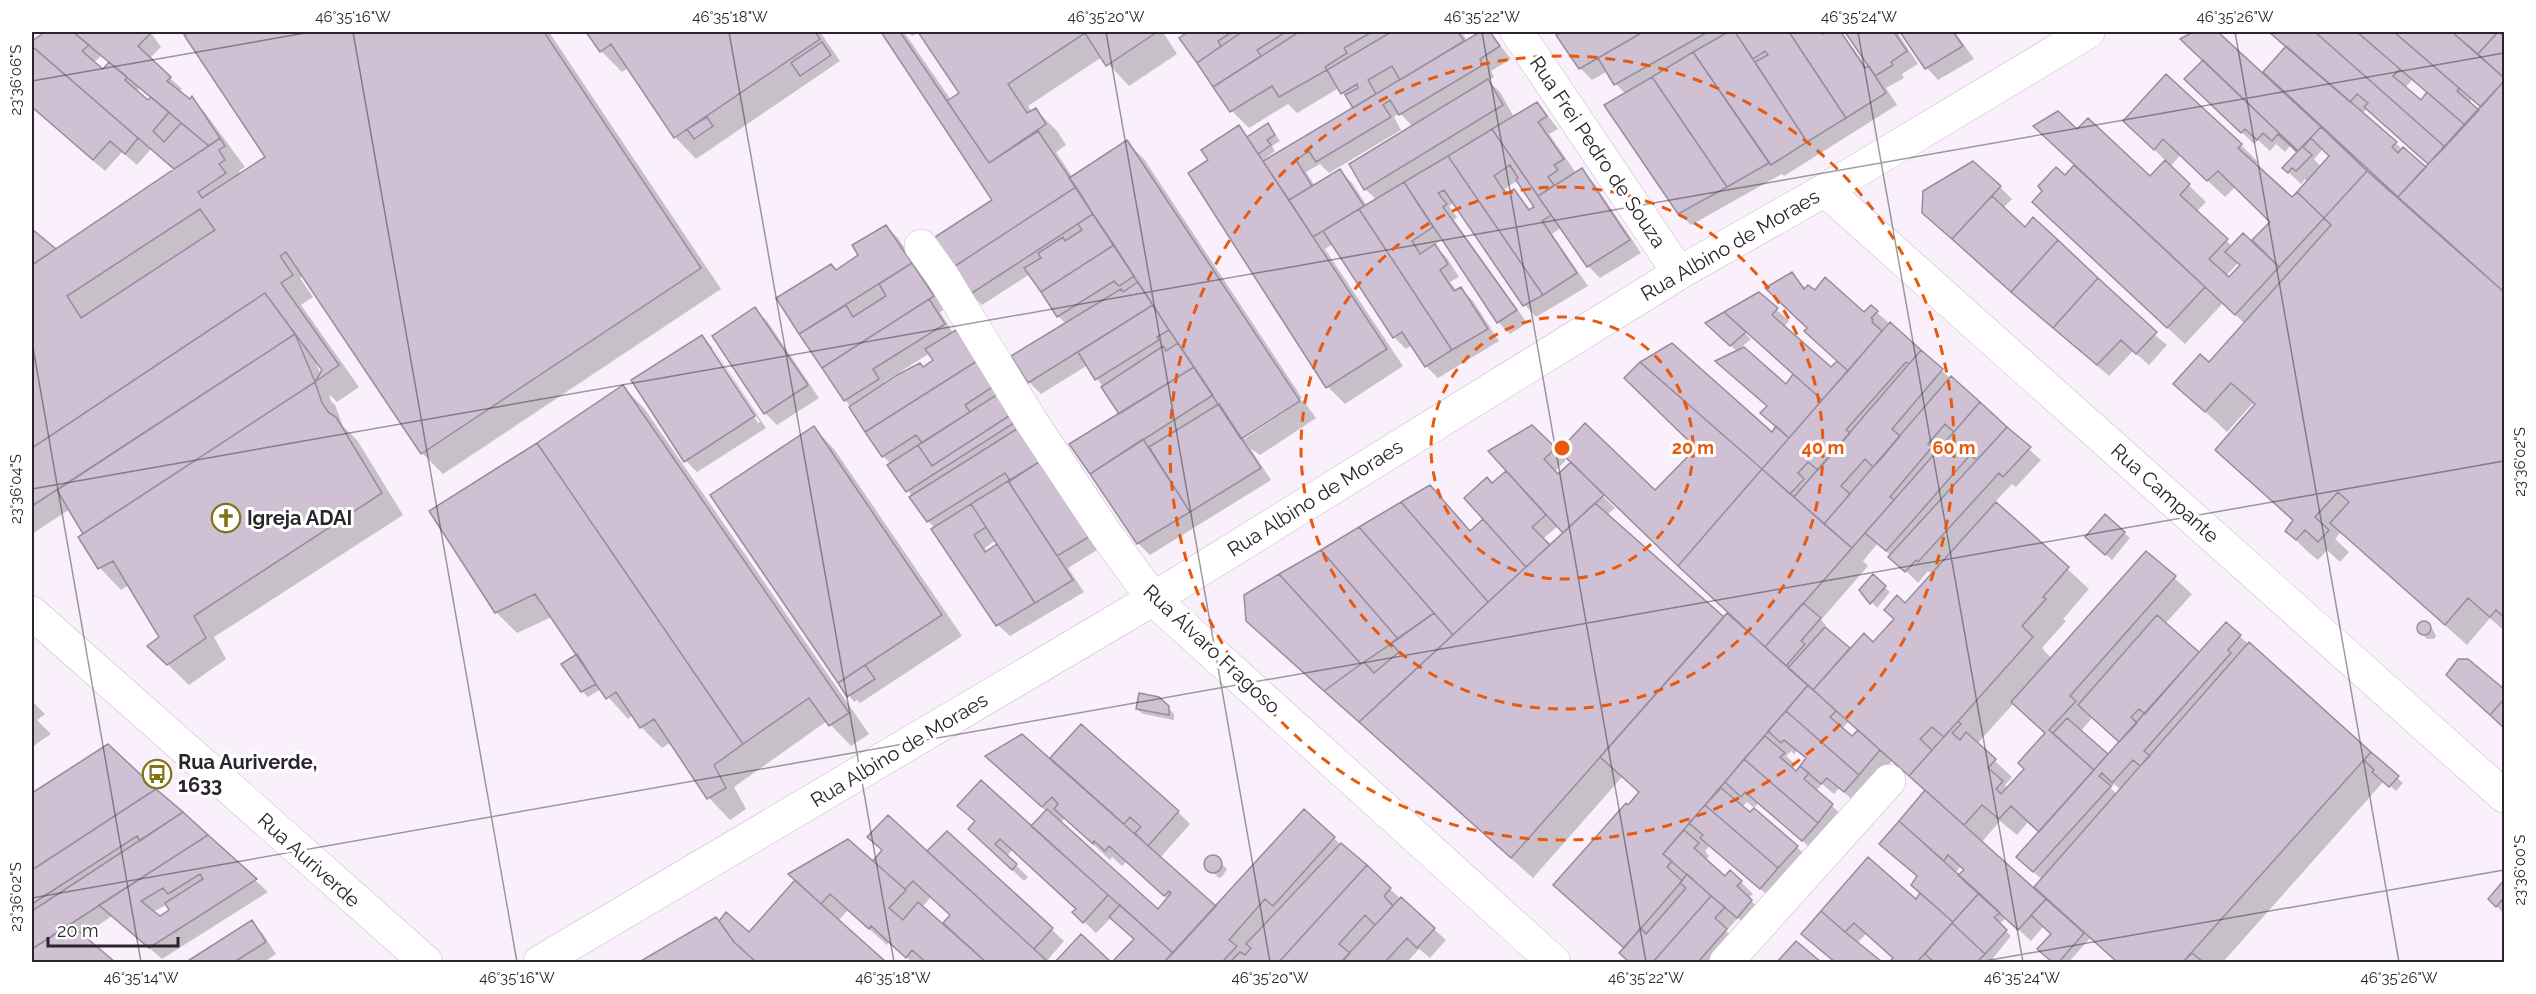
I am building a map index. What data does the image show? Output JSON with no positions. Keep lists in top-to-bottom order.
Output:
{
  "streets": {
    "street": [
      "Rua Frei Pedro de Souza",
      "Rua Albino de Moraes",
      "Rua Campante",
      "Rua Álvaro Fragoso",
      "Rua Auriverde"
    ]
  },
  "crossings": [
    ["Rua Frei Pedro de Souza", "Rua Albino de Moraes"],
    ["Rua Albino de Moraes", "Rua Campante"],
    ["Rua Albino de Moraes", "Rua Álvaro Fragoso"]
  ],
  "places": {
    "church": ["Igreja ADAI"],
    "bus stop": ["Rua Auriverde, 1633"]
  },
  "scale_bar": "20 m",
  "coordinates": [
    "46°35'16\"W",
    "46°35'18\"W",
    "46°35'20\"W",
    "46°35'22\"W",
    "46°35'24\"W",
    "46°35'26\"W",
    "23°36'06\"S",
    "23°36'02\"S",
    "23°36'04\"S",
    "23°36'00\"S",
    "46°35'14\"W"
  ],
  "rings": ["20 m", "40 m", "60 m"]
}
